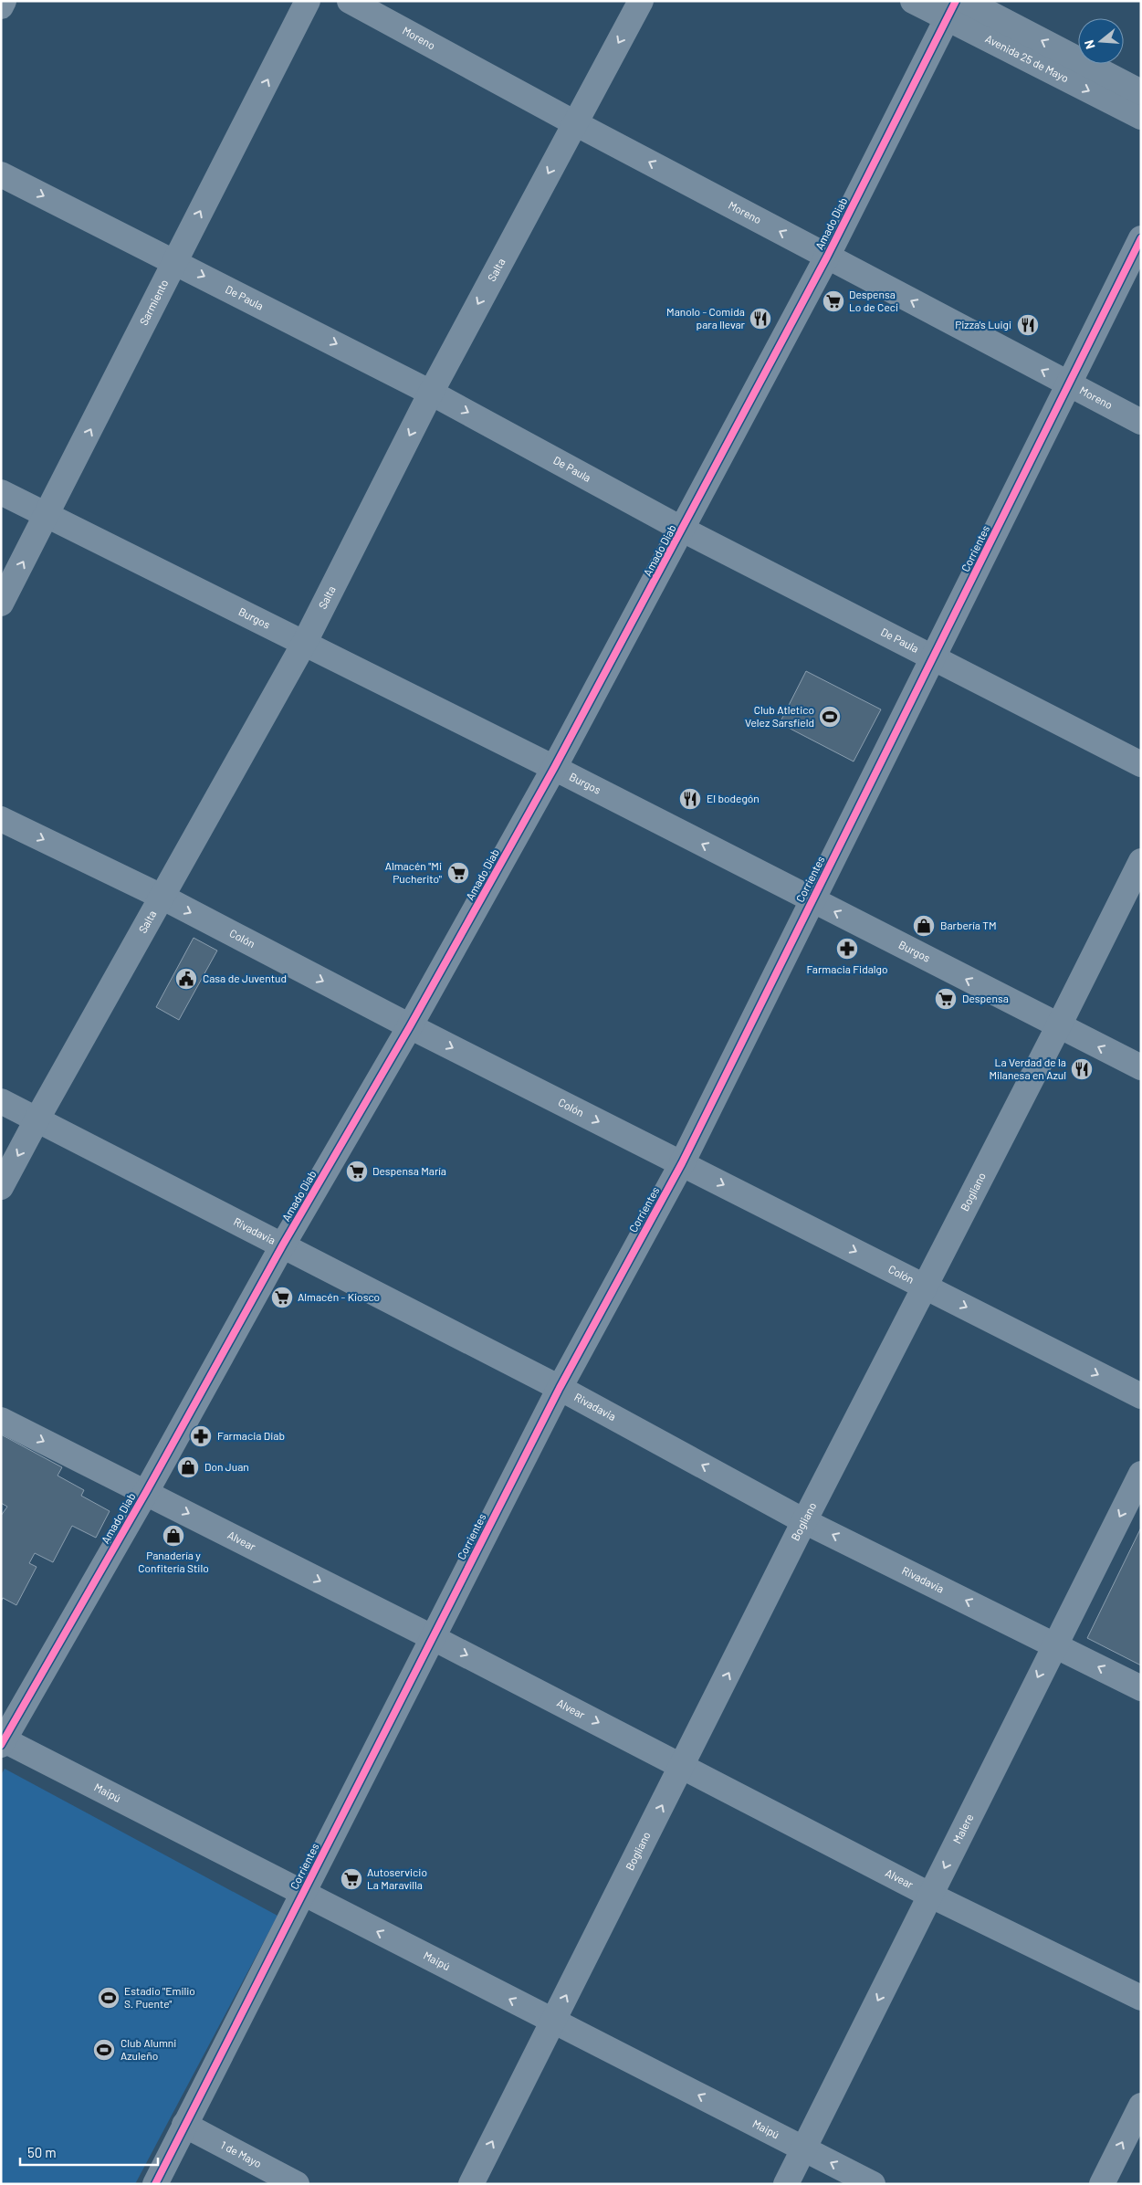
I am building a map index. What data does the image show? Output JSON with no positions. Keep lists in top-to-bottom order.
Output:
{
  "streets": {
    "main road": ["Avenida 25 de Mayo"],
    "street": [
      "Moreno",
      "Amado Diab",
      "Salta",
      "De Paula",
      "Sarmiento",
      "Corrientes",
      "Burgos",
      "Colón",
      "Bogliano",
      "Rivadavia",
      "Alvear",
      "Maipú",
      "Malere",
      "1 de Mayo"
    ]
  },
  "crossings": [
    ["Moreno", "Amado Diab"],
    ["Moreno", "Salta"],
    ["Moreno", "Corrientes"],
    ["Avenida 25 de Mayo", "Amado Diab"],
    ["Amado Diab", "De Paula"],
    ["Amado Diab", "Burgos"],
    ["Amado Diab", "Colón"],
    ["Amado Diab", "Rivadavia"],
    ["Amado Diab", "Alvear"],
    ["Amado Diab", "Maipú"],
    ["Salta", "De Paula"],
    ["Salta", "Burgos"],
    ["Salta", "Colón"],
    ["Salta", "Rivadavia"],
    ["De Paula", "Sarmiento"],
    ["De Paula", "Corrientes"],
    ["Sarmiento", "Burgos"],
    ["Corrientes", "Burgos"],
    ["Corrientes", "Colón"],
    ["Corrientes", "Rivadavia"],
    ["Corrientes", "Alvear"],
    ["Corrientes", "Maipú"],
    ["Corrientes", "1 de Mayo"],
    ["Burgos", "Bogliano"],
    ["Colón", "Bogliano"],
    ["Bogliano", "Rivadavia"],
    ["Bogliano", "Alvear"],
    ["Bogliano", "Maipú"],
    ["Rivadavia", "Malere"],
    ["Alvear", "Malere"],
    ["Maipú", "Malere"]
  ],
  "one_way": [
    "Moreno",
    "Salta",
    "De Paula",
    "Sarmiento",
    "Burgos",
    "Colón",
    "Bogliano",
    "Rivadavia",
    "Alvear",
    "Maipú",
    "Malere"
  ],
  "places": {
    "supermarket": [
      "Despensa Lo de Ceci",
      "Almacén \"Mi Pucherito\"",
      "Despensa",
      "Despensa María",
      "Almacén - Kiosco",
      "Autoservicio La Maravilla"
    ],
    "restaurant": [
      "Manolo - Comida para llevar",
      "Pizza's Luigi",
      "El bodegón",
      "La Verdad de la Milanesa en Azul"
    ],
    "sports": ["Club Atletico Velez Sarsfield", "Estadio \"Emilio S. Puente\"", "Club Alumni Azuleño"],
    "shop": ["Barbería TM", "Don Juan", "Panadería y Confitería Stilo"],
    "pharmacy": ["Farmacia Fidalgo", "Farmacia Diab"],
    "public building": ["Casa de Juventud"]
  },
  "scale_bar": "50 m",
  "north": "left"
}
